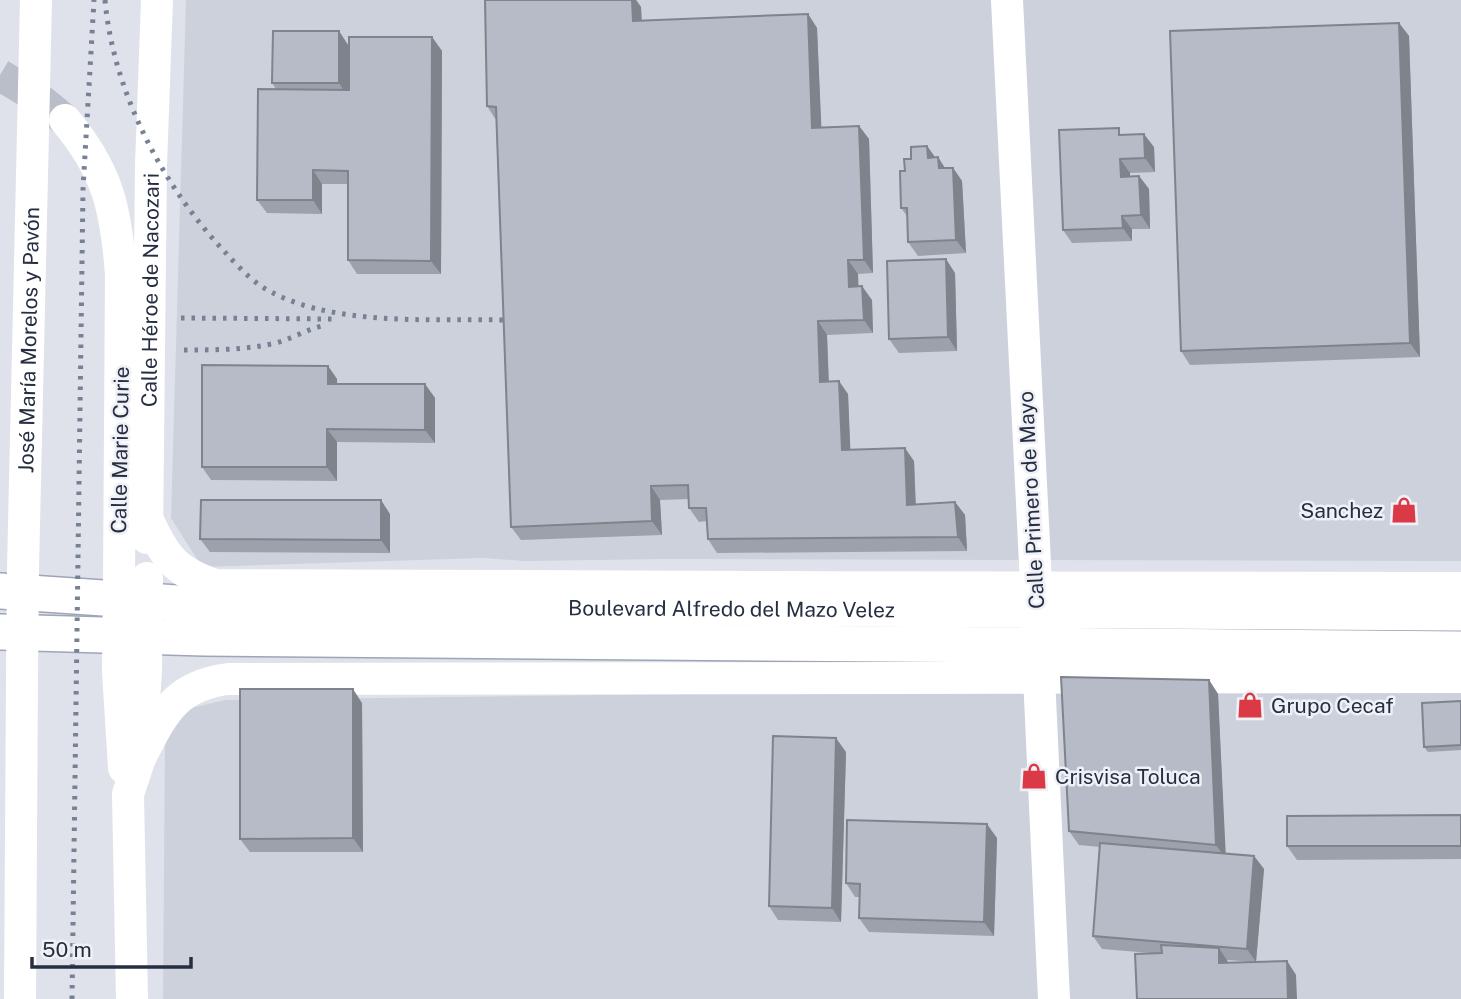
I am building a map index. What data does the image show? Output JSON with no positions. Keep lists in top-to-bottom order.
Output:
{
  "streets": {
    "main road": ["Boulevard Alfredo del Mazo Velez"],
    "street": [
      "Calle Héroe de Nacozari",
      "José María Morelos y Pavón",
      "Calle Marie Curie",
      "Calle Primero de Mayo"
    ]
  },
  "crossings": [
    ["Calle Héroe de Nacozari", "Calle Marie Curie"],
    ["Calle Héroe de Nacozari", "Boulevard Alfredo del Mazo Velez"],
    ["José María Morelos y Pavón", "Boulevard Alfredo del Mazo Velez"],
    ["Calle Primero de Mayo", "Boulevard Alfredo del Mazo Velez"]
  ],
  "places": {
    "shop": ["Sanchez", "Grupo Cecaf", "Crisvisa Toluca"]
  },
  "scale_bar": "50 m"
}
